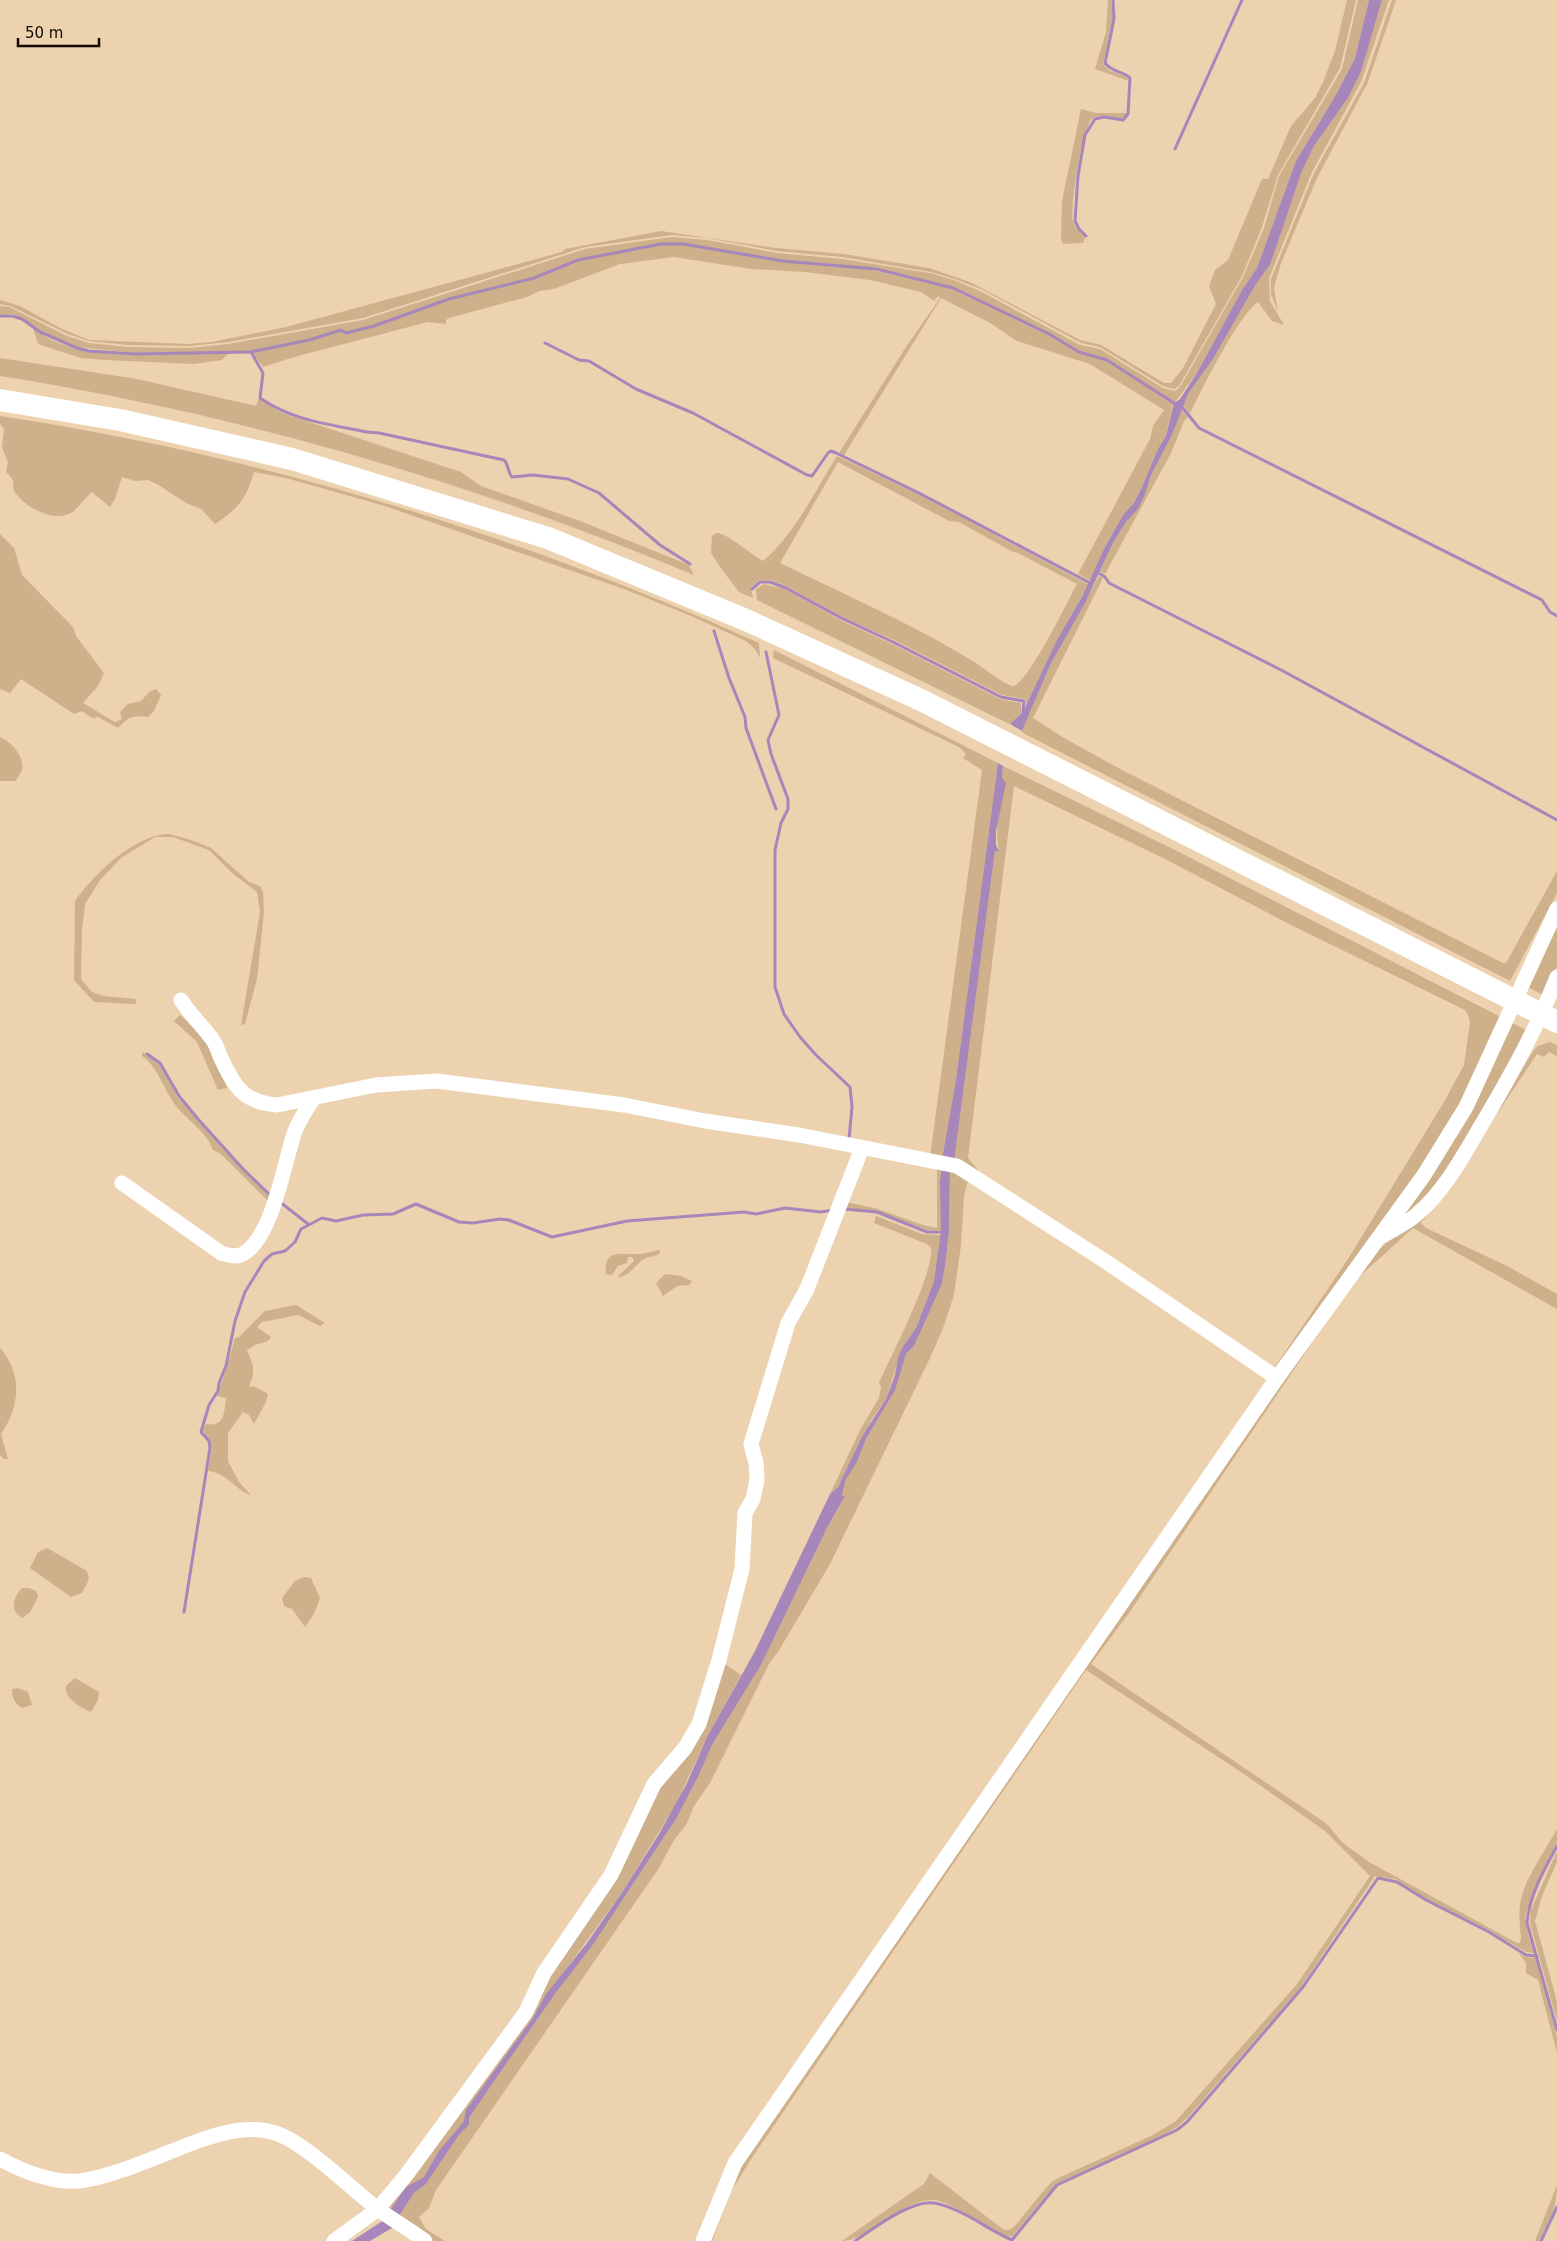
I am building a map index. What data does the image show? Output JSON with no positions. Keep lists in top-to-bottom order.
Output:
{
  "scale_bar": "50 m"
}
